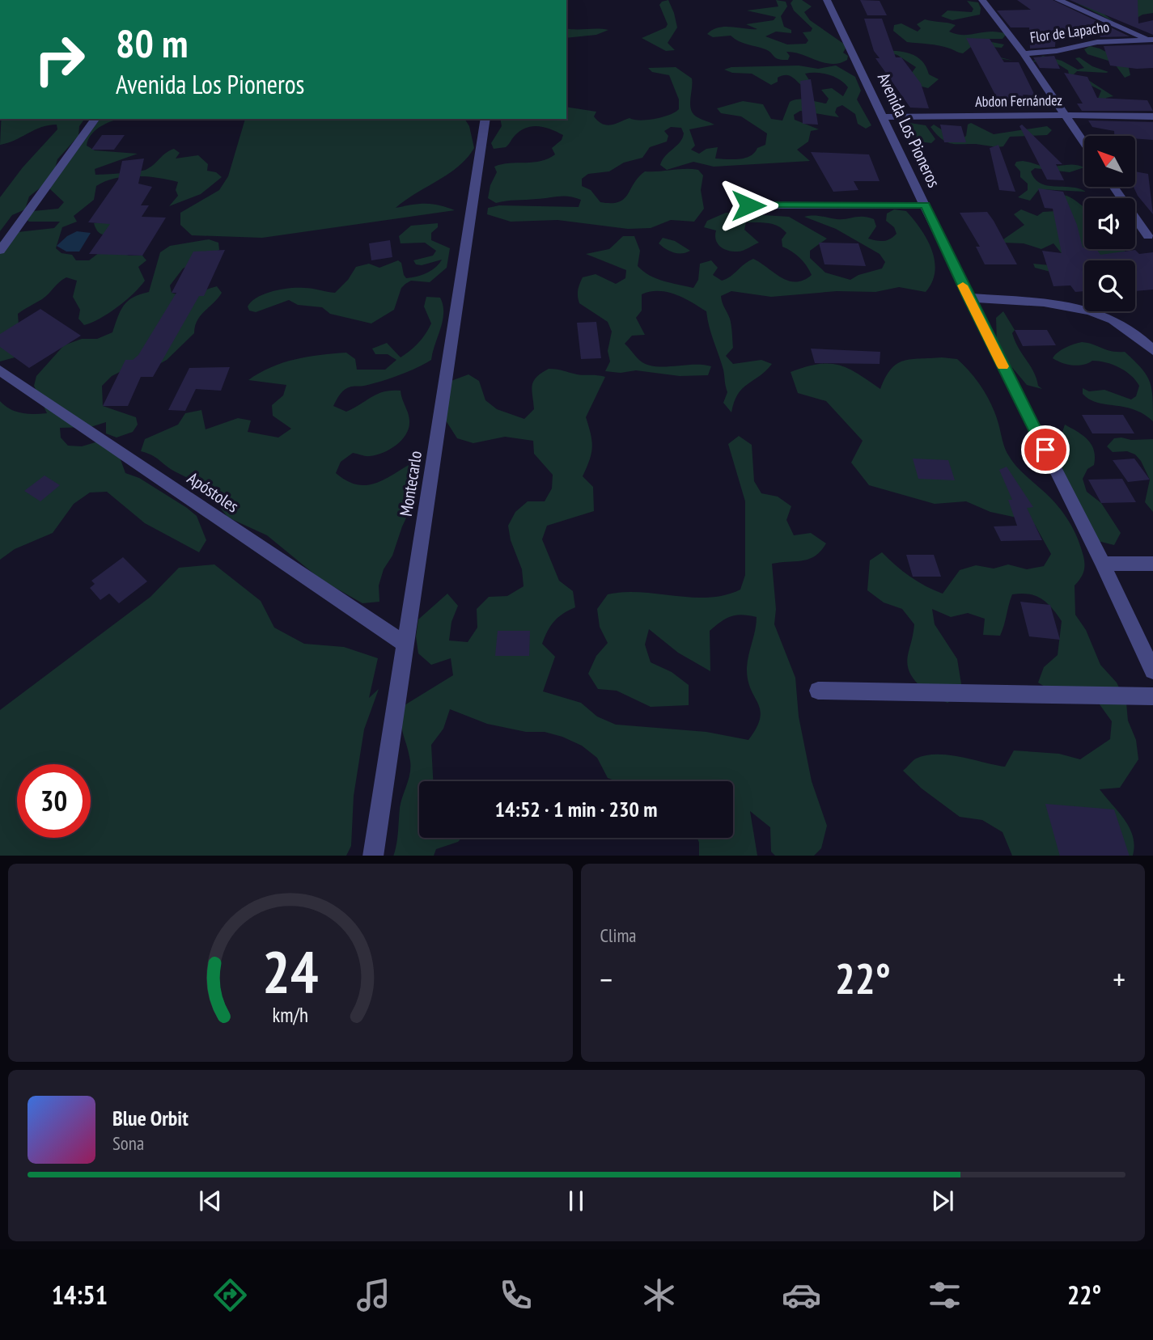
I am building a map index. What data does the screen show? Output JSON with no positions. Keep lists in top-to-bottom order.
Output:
{
  "streets": {
    "street": [
      "Flor de Lapacho",
      "Abdon Fernández",
      "Avenida Los Pioneros",
      "Montecarlo",
      "Apóstoles"
    ]
  },
  "crossings": [
    ["Abdon Fernández", "Avenida Los Pioneros"],
    ["Montecarlo", "Apóstoles"]
  ],
  "north": "top left",
  "page": {
    "turn": ["80 m", "Avenida Los Pioneros"],
    "limit": "30",
    "trip": "14:52 · 1 min · 230 m",
    "tile": "Clima",
    "heat": ["−", "22°", "+"],
    "song": ["Blue Orbit", "Sona"],
    "tabs": ["14:51", "22°"],
    "gauge": ["24", "km/h"]
  }
}
